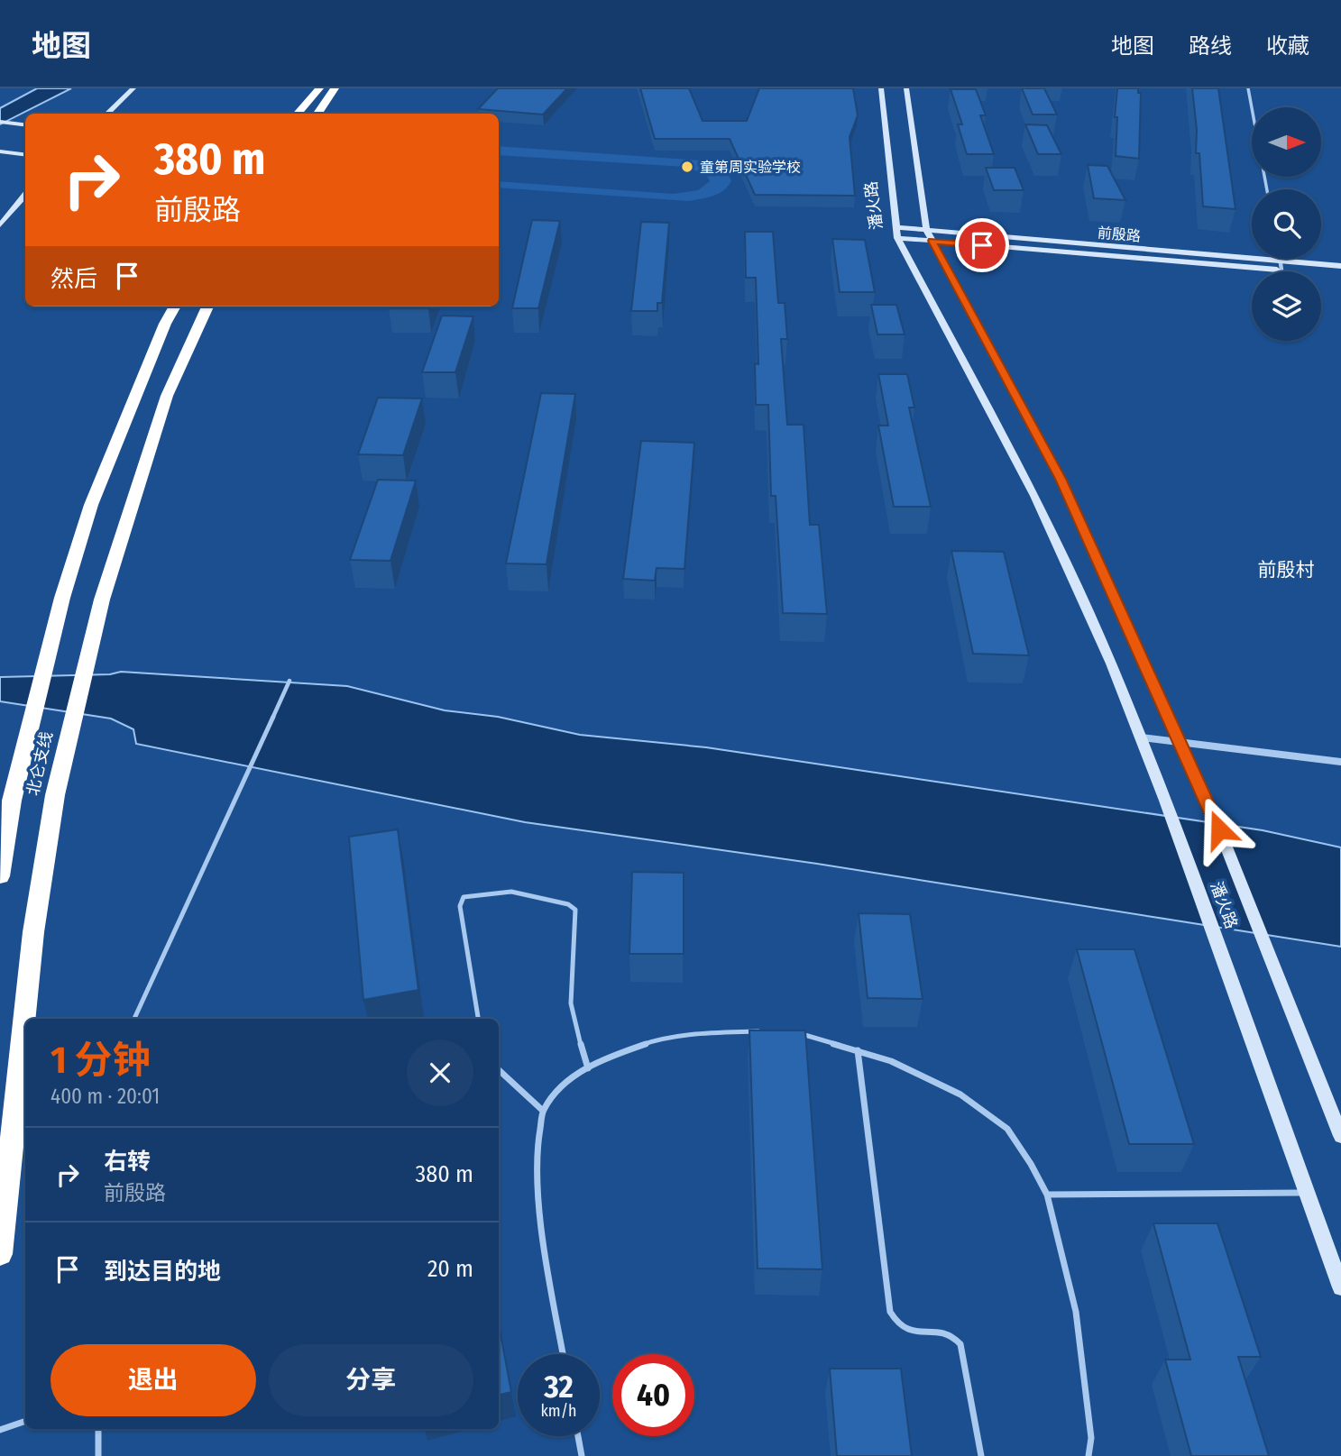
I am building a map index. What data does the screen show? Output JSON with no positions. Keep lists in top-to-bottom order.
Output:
{
  "streets": {
    "highway": ["北仑支线"],
    "street": ["潘火路", "前殷路"]
  },
  "crossings": [
    ["潘火路", "前殷路"]
  ],
  "districts": ["前殷村"],
  "places": ["童第周实验学校"],
  "north": "right",
  "page": {
    "header": "地图",
    "nav": ["地图", "路线", "收藏"],
    "turn": ["380 m", "前殷路"],
    "then": "然后",
    "heading": ["1 分钟", "400 m · 20:01"],
    "list": [
      {
        "name": "右转",
        "note": "前殷路",
        "value": "380 m"
      },
      {
        "name": "到达目的地",
        "value": "20 m"
      }
    ],
    "buttons": ["退出", "分享"],
    "speed": "32 km/h",
    "limit": "40"
  }
}
